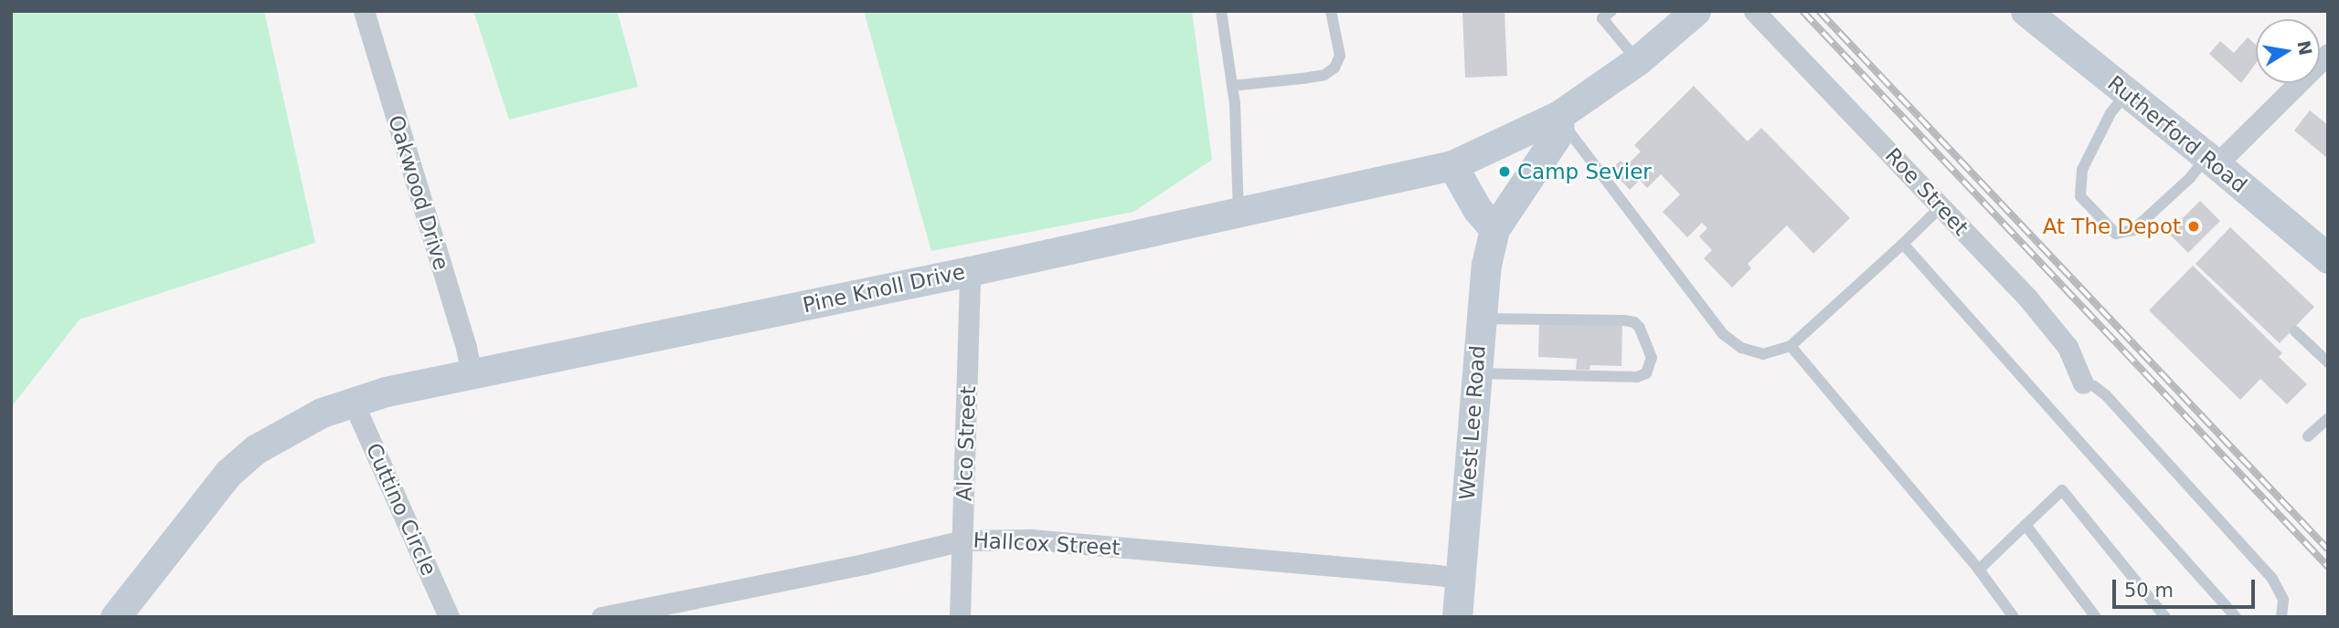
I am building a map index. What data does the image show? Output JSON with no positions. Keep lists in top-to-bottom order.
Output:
{
  "streets": {
    "street": [
      "Rutherford Road",
      "Roe Street",
      "Oakwood Drive",
      "Pine Knoll Drive",
      "West Lee Road",
      "Alco Street",
      "Cuttino Circle",
      "Hallcox Street"
    ]
  },
  "crossings": [
    ["Oakwood Drive", "Pine Knoll Drive"],
    ["Pine Knoll Drive", "West Lee Road"],
    ["Pine Knoll Drive", "Alco Street"],
    ["Pine Knoll Drive", "Cuttino Circle"],
    ["West Lee Road", "Hallcox Street"],
    ["Alco Street", "Hallcox Street"]
  ],
  "places": ["Camp Sevier", "At The Depot"],
  "scale_bar": "50 m",
  "north": "right"
}
